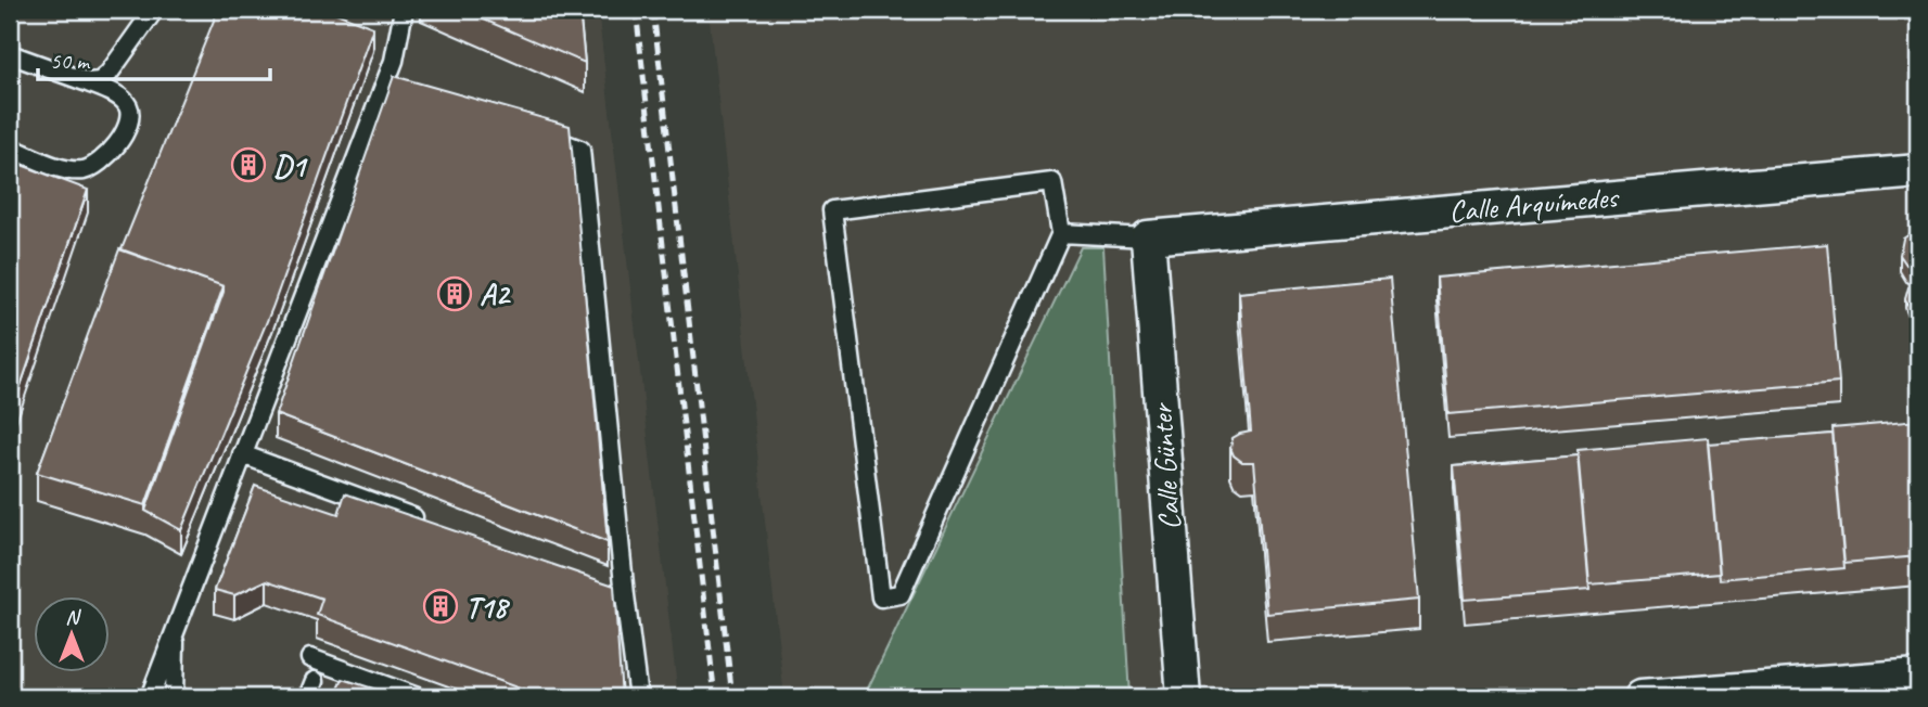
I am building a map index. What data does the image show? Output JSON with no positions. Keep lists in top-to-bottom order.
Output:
{
  "streets": {
    "street": ["Calle Arquímedes", "Calle Günter"]
  },
  "crossings": [
    ["Calle Arquímedes", "Calle Günter"]
  ],
  "places": {
    "building": ["D1", "A2", "T18"]
  },
  "scale_bar": "50 m",
  "north": "top"
}
